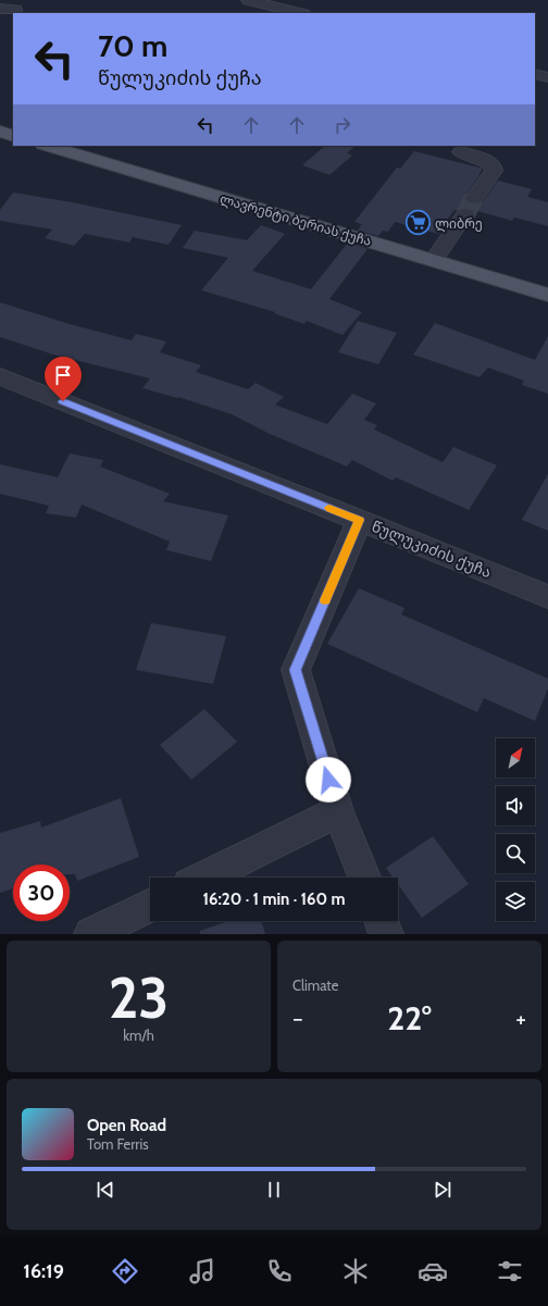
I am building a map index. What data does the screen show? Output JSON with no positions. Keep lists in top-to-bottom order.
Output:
{
  "streets": {
    "main road": ["ლავრენტი ბერიას ქუჩა"],
    "street": ["წულუკიძის ქუჩა"]
  },
  "places": {
    "supermarket": ["ლიბრე"]
  },
  "north": "top right",
  "page": {
    "turn": ["70 m", "წულუკიძის ქუჩა"],
    "limit": "30",
    "trip": "16:20 · 1 min · 160 m",
    "tile": [
      ["23", "km/h"],
      "Climate"
    ],
    "heat": ["−", "22°", "+"],
    "song": ["Open Road", "Tom Ferris"],
    "tabs": "16:19"
  }
}
